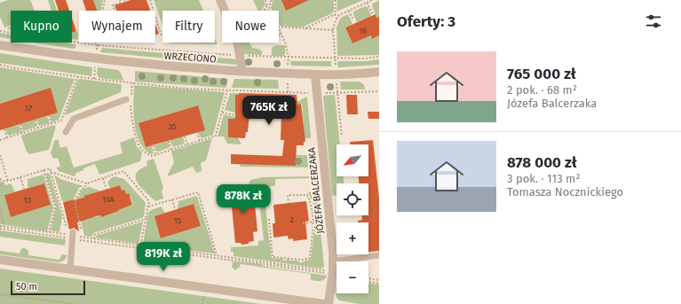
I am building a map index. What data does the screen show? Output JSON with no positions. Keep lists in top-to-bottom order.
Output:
{
  "streets": {
    "street": ["WRZECIONO", "JÓZEFA BALCERZAKA"]
  },
  "crossings": [
    ["WRZECIONO", "JÓZEFA BALCERZAKA"]
  ],
  "house_numbers": [
    "16",
    "37",
    "35",
    "13A",
    "13",
    "2",
    "15"
  ],
  "scale_bar": "50 m",
  "north": "bottom left",
  "page": {
    "heading": "Oferty: 3",
    "chip": [
      "Kupno",
      "Wynajem",
      "Filtry",
      "Nowe"
    ],
    "list": [
      {
        "name": "765 000 zł",
        "note": "2 pok. · 68 m² · Józefa Balcerzaka"
      },
      {
        "name": "878 000 zł",
        "note": "3 pok. · 113 m² · Tomasza Nocznickiego"
      }
    ],
    "price": ["765K zł", "878K zł", "819K zł"],
    "map_buttons": ["+", "−"],
    "scale": "50 m"
  }
}
